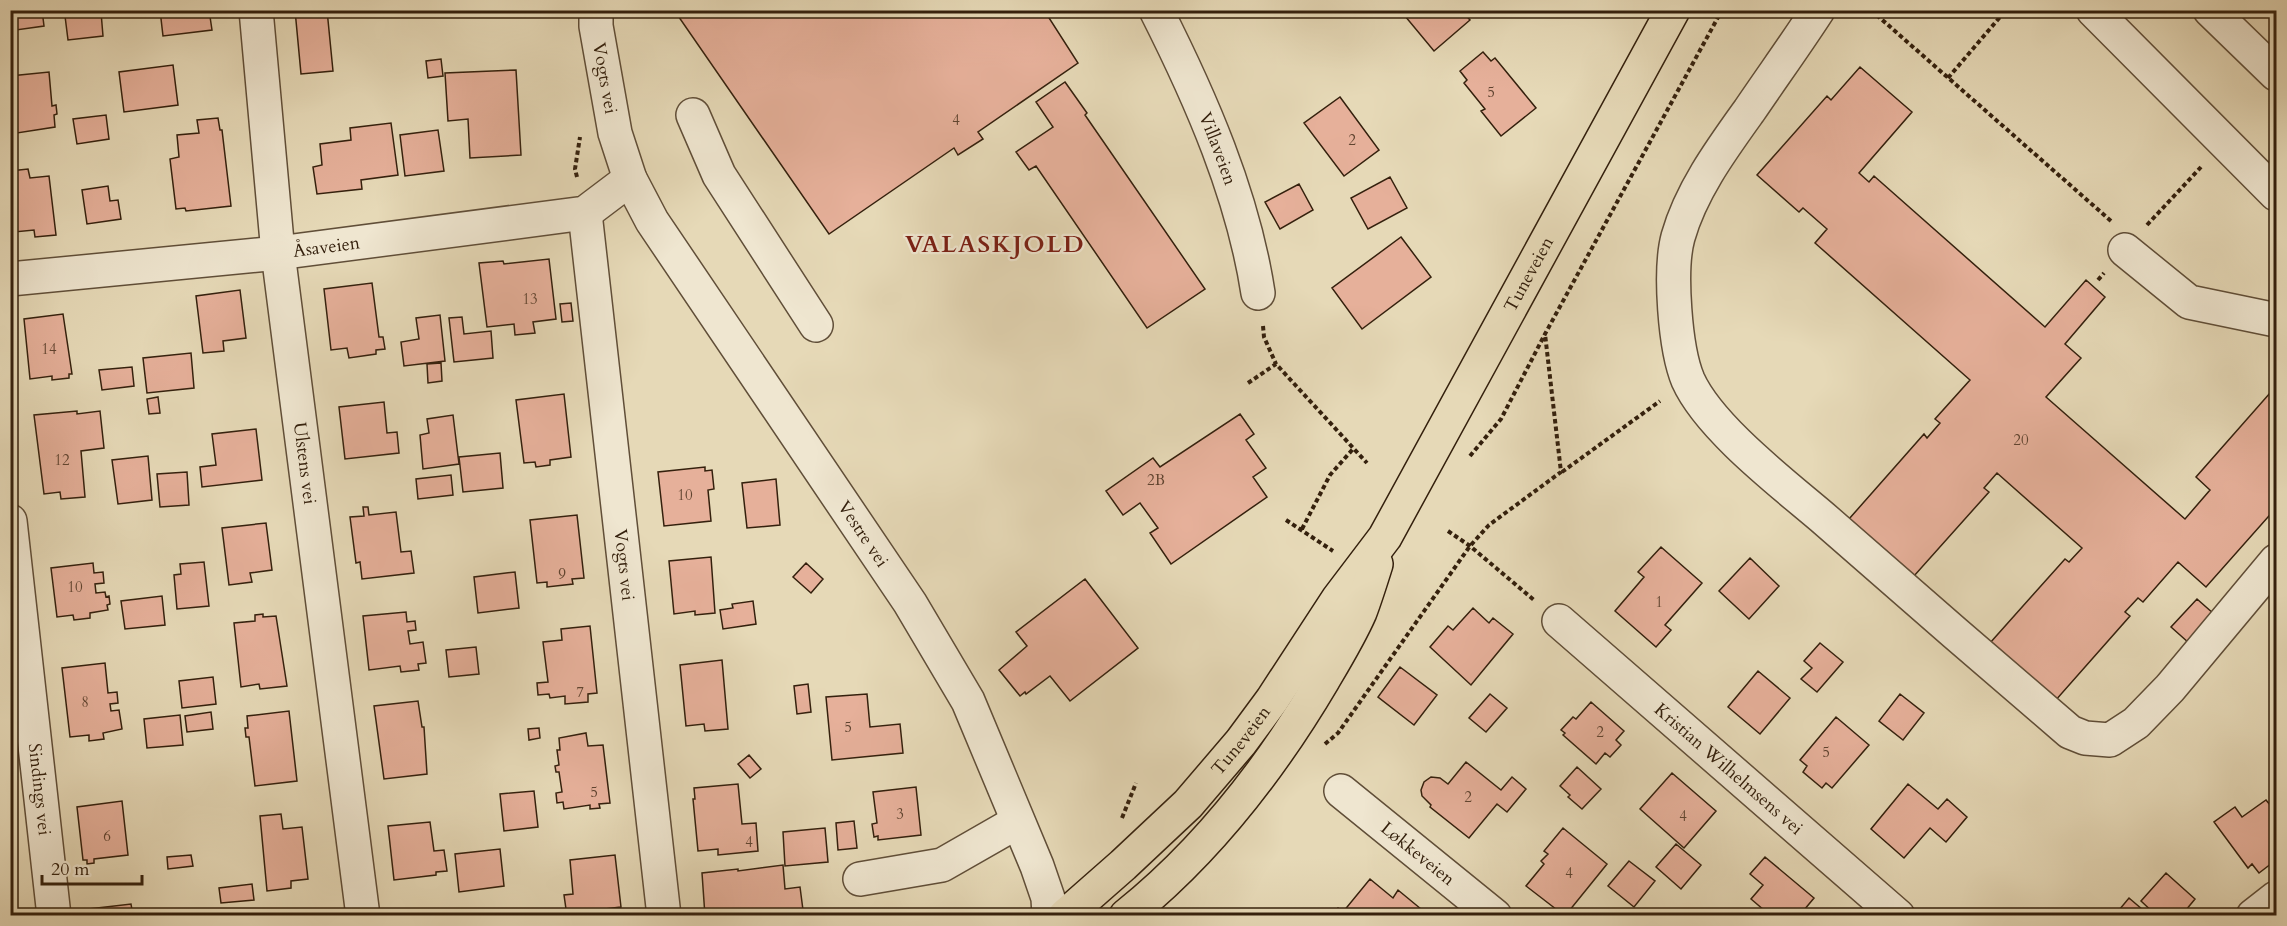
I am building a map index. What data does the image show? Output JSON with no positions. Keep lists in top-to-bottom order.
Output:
{
  "streets": {
    "main road": ["Tuneveien"],
    "street": [
      "Vogts vei",
      "Villaveien",
      "Åsaveien",
      "Ulstens vei",
      "Vestre vei",
      "Kristian Wilhelmsens vei",
      "Sindings vei",
      "Løkkeveien"
    ]
  },
  "crossings": [
    ["Vogts vei", "Åsaveien"],
    ["Vogts vei", "Vestre vei"],
    ["Åsaveien", "Ulstens vei"]
  ],
  "districts": ["VALASKJOLD"],
  "house_numbers": [
    "5",
    "4",
    "2",
    "13",
    "14",
    "20",
    "12",
    "2B",
    "10",
    "9",
    "10",
    "1",
    "7",
    "8",
    "5",
    "2",
    "5",
    "5",
    "2",
    "3",
    "4",
    "6",
    "4",
    "4"
  ],
  "scale_bar": "20 m"
}
